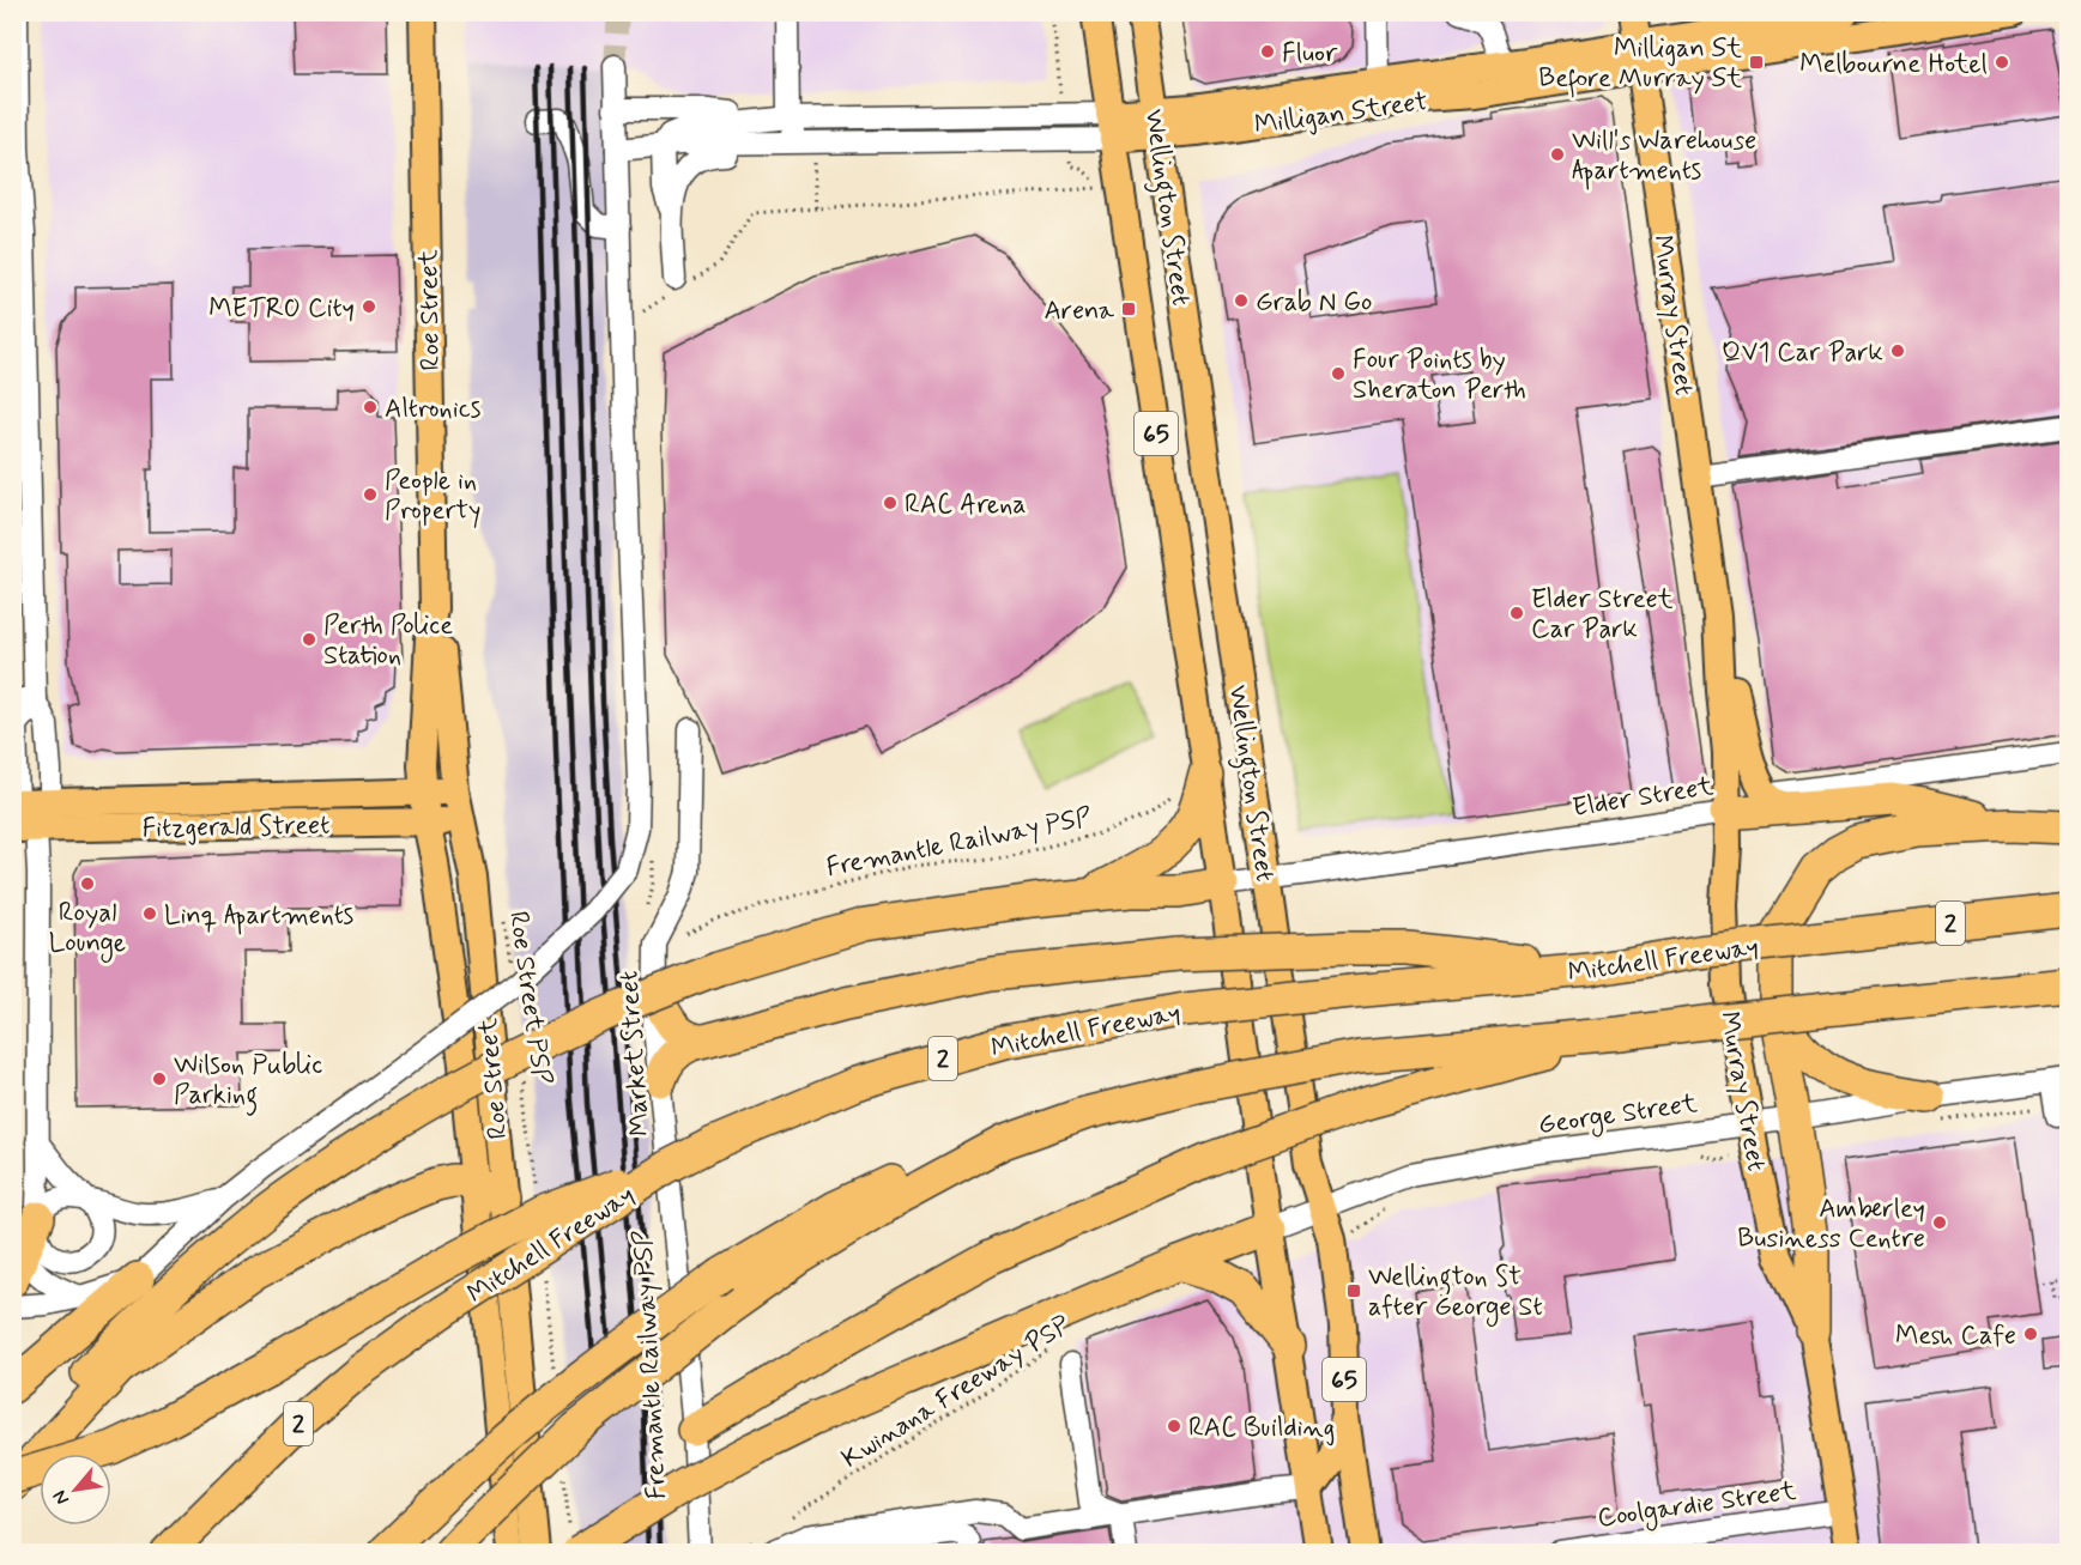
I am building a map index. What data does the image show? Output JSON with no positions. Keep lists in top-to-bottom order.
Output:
{
  "streets": {
    "highway": ["2", "Mitchell Freeway"],
    "main road": [
      "Milligan Street",
      "Wellington Street",
      "Roe Street",
      "Murray Street",
      "65",
      "Fitzgerald Street"
    ],
    "street": [
      "Elder Street",
      "Market Street",
      "George Street",
      "Coolgardie Street"
    ],
    "path": ["Fremantle Railway PSP", "Roe Street PSP", "Kwinana Freeway PSP"]
  },
  "crossings": [
    ["Milligan Street", "Wellington Street"],
    ["Milligan Street", "Murray Street"],
    ["Wellington Street", "Elder Street"],
    ["Wellington Street", "George Street"],
    ["Roe Street", "Fitzgerald Street"],
    ["Murray Street", "Elder Street"],
    ["Murray Street", "George Street"],
    ["Murray Street", "Coolgardie Street"],
    ["Fremantle Railway PSP", "Market Street"],
    ["2", "Mitchell Freeway"]
  ],
  "places": {
    "other": [
      "Fluor",
      "Melbourne Hotel",
      "Will's Warehouse Apartments",
      "Grab N Go",
      "METRO City",
      "QV1 Car Park",
      "Four Points by Sheraton Perth",
      "Altronics",
      "People in Property",
      "RAC Arena",
      "Elder Street Car Park",
      "Perth Police Station",
      "Royal Lounge",
      "Linq Apartments",
      "Wilson Public Parking",
      "Amberley Business Centre",
      "Mesh Cafe",
      "RAC Building"
    ],
    "transit": ["Milligan St Before Murray St", "Arena", "Wellington St after George St"]
  },
  "north": "bottom left"
}
